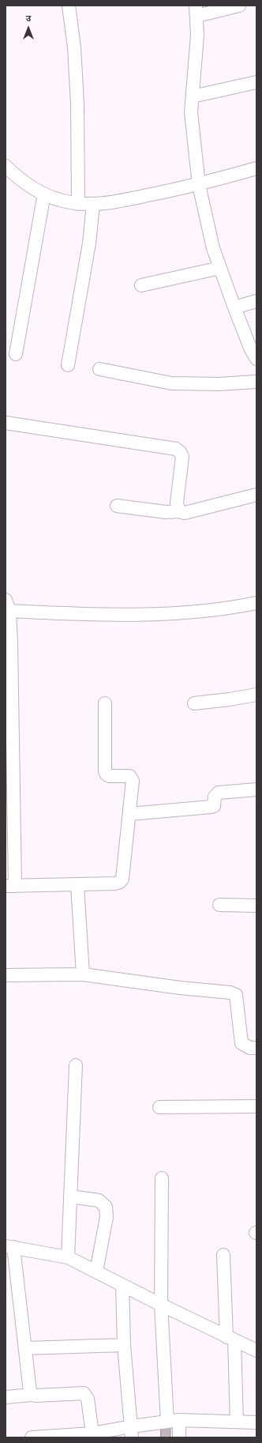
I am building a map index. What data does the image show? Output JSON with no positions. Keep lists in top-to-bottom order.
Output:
{
  "north": "top"
}
